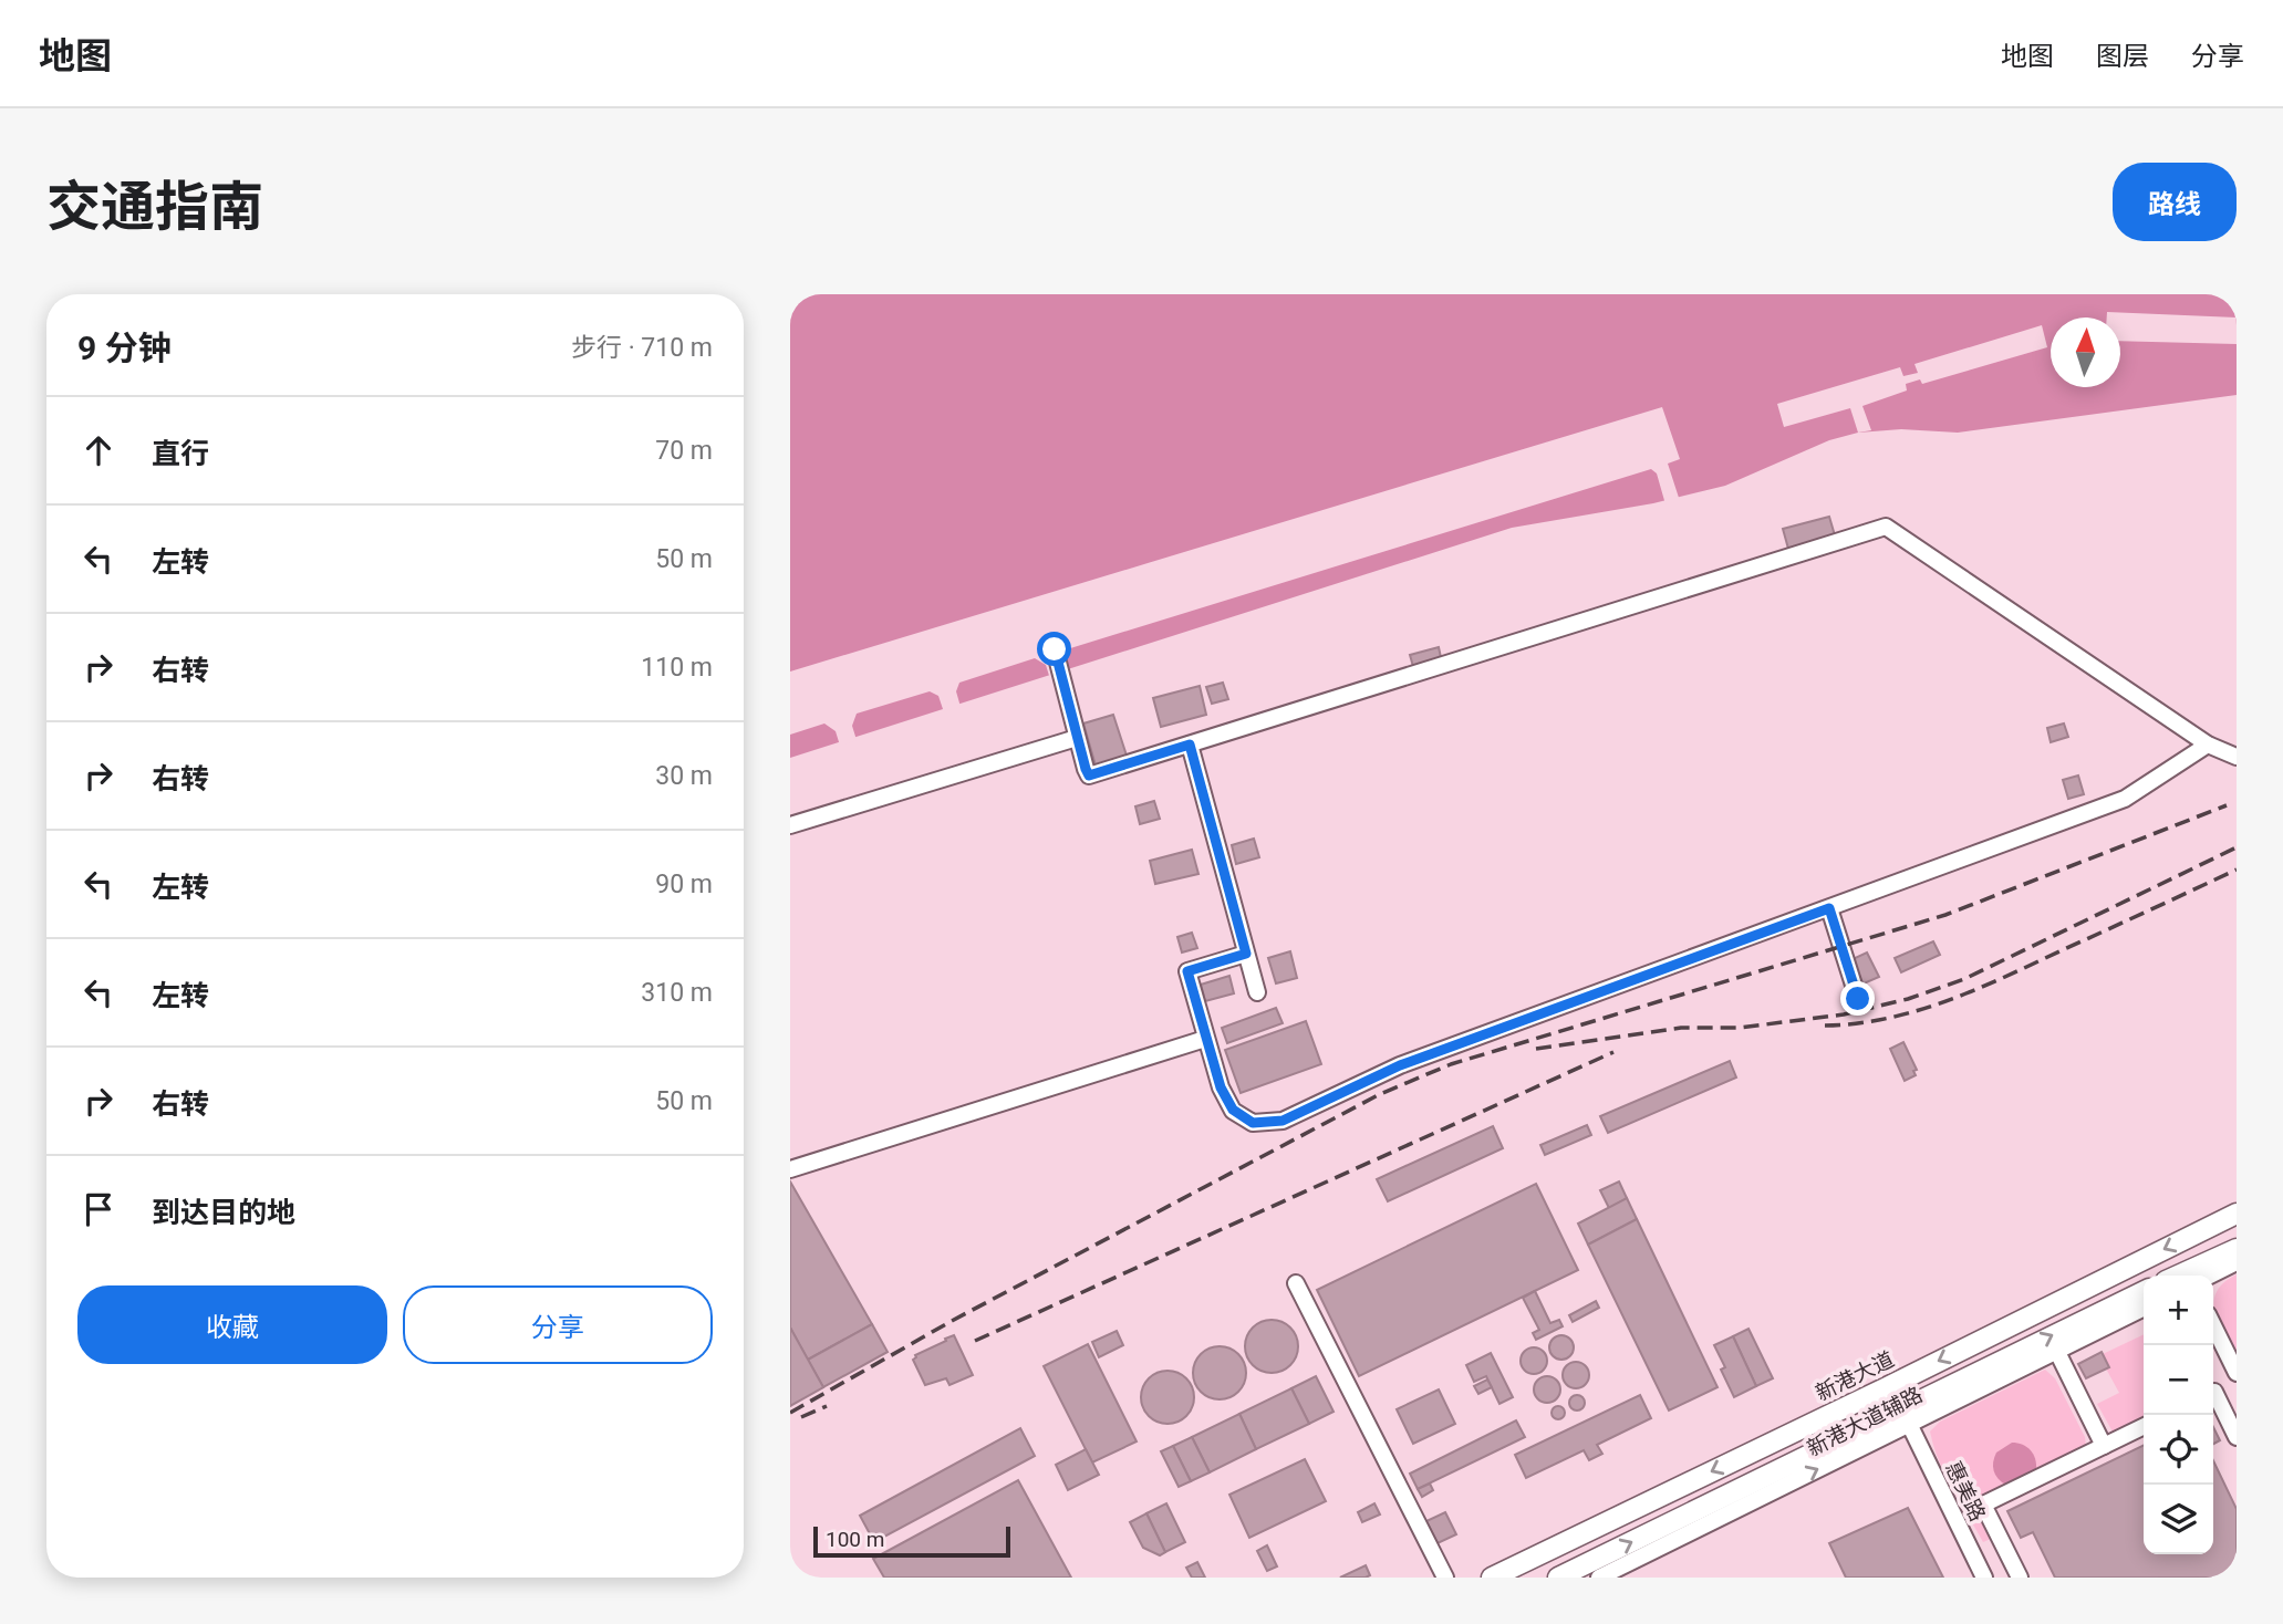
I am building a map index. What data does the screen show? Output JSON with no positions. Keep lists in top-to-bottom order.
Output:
{
  "streets": {
    "main road": ["新港大道"],
    "street": ["新港大道辅路", "惠美路"]
  },
  "crossings": [
    ["新港大道辅路", "惠美路"]
  ],
  "one_way": ["新港大道辅路"],
  "scale_bar": "100 m",
  "north": "top",
  "page": {
    "header": "地图",
    "nav": ["地图", "图层", "分享"],
    "title": "交通指南",
    "buttons": [
      "路线",
      ["收藏", "分享"]
    ],
    "heading": ["9 分钟", "步行 · 710 m"],
    "list": [
      ["直行", "70 m"],
      ["左转", "50 m"],
      ["右转", "110 m"],
      ["右转", "30 m"],
      ["左转", "90 m"],
      ["左转", "310 m"],
      ["右转", "50 m"],
      "到达目的地"
    ],
    "map_buttons": ["+", "−"],
    "scale": "100 m"
  }
}
